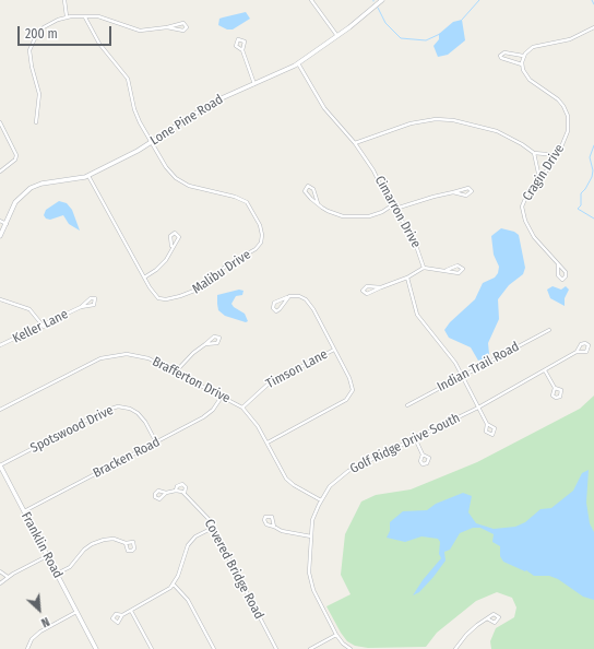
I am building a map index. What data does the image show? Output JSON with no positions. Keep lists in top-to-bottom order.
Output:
{
  "streets": {
    "street": [
      "Lone Pine Road",
      "Cragin Drive",
      "Cimarron Drive",
      "Malibu Drive",
      "Keller Lane",
      "Indian Trail Road",
      "Timson Lane",
      "Brafferton Drive",
      "Spotswood Drive",
      "Golf Ridge Drive South",
      "Bracken Road",
      "Franklin Road",
      "Covered Bridge Road"
    ]
  },
  "crossings": [
    ["Lone Pine Road", "Cimarron Drive"],
    ["Lone Pine Road", "Malibu Drive"],
    ["Timson Lane", "Brafferton Drive"],
    ["Brafferton Drive", "Golf Ridge Drive South"],
    ["Brafferton Drive", "Bracken Road"],
    ["Spotswood Drive", "Bracken Road"],
    ["Spotswood Drive", "Franklin Road"],
    ["Bracken Road", "Franklin Road"]
  ],
  "scale_bar": "200 m",
  "north": "bottom right"
}
